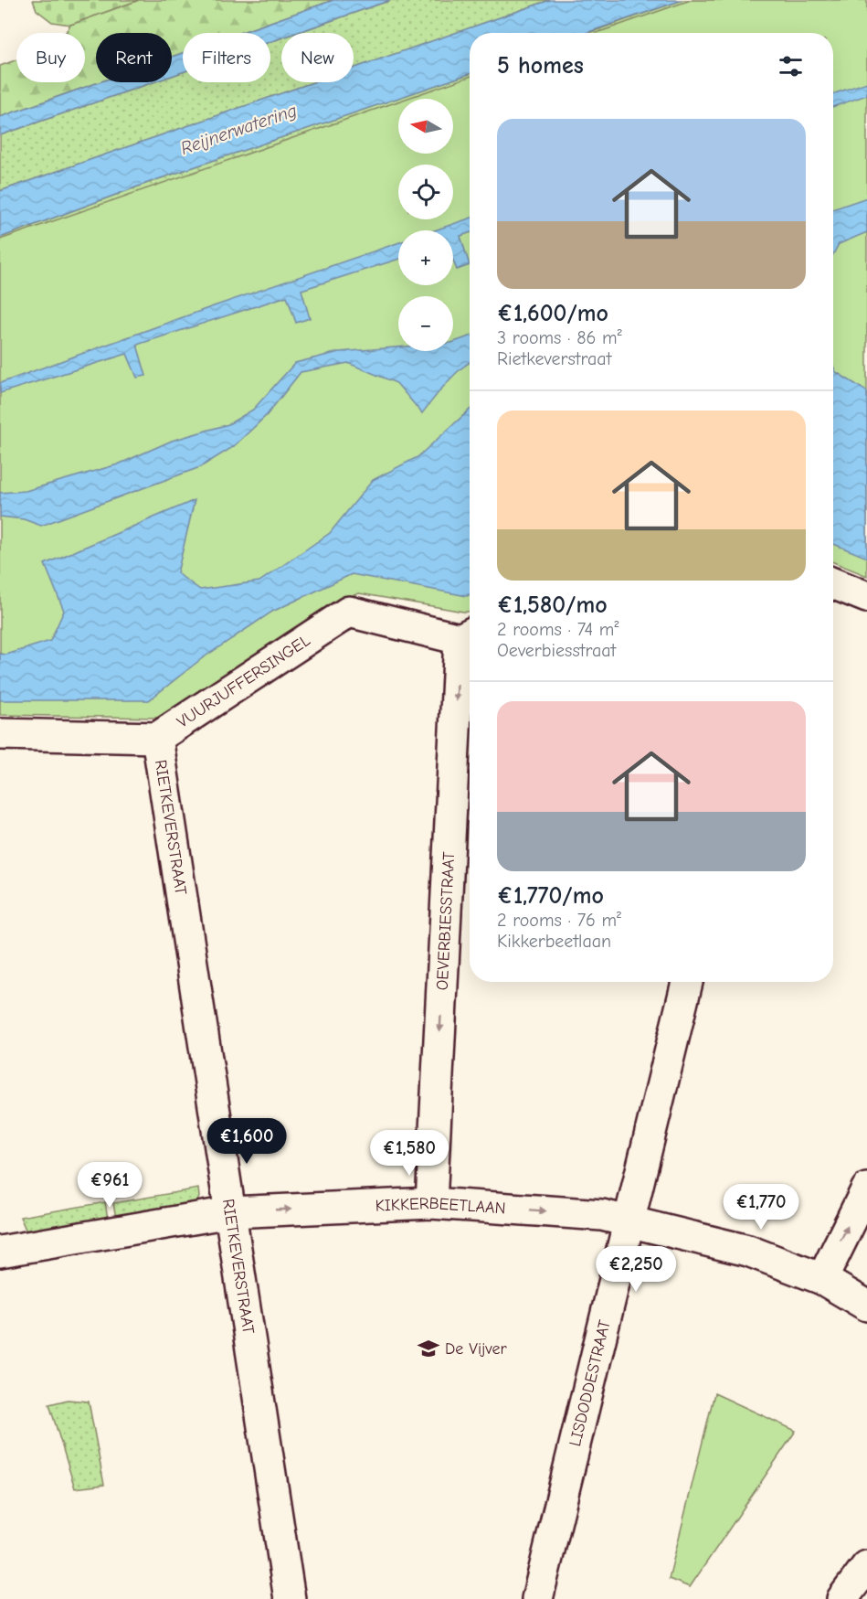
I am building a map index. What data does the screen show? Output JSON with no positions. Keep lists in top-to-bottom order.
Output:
{
  "streets": {
    "street": [
      "VUURJUFFERSINGEL",
      "RIETKEVERSTRAAT",
      "OEVERBIESSTRAAT",
      "KIKKERBEETLAAN",
      "LISDODDESTRAAT"
    ]
  },
  "crossings": [
    ["VUURJUFFERSINGEL", "RIETKEVERSTRAAT"],
    ["VUURJUFFERSINGEL", "OEVERBIESSTRAAT"],
    ["RIETKEVERSTRAAT", "KIKKERBEETLAAN"],
    ["OEVERBIESSTRAAT", "KIKKERBEETLAAN"],
    ["KIKKERBEETLAAN", "LISDODDESTRAAT"]
  ],
  "one_way": ["OEVERBIESSTRAAT", "KIKKERBEETLAAN"],
  "water": ["Reijnerwatering"],
  "places": {
    "school or university": ["De Vijver"]
  },
  "north": "left",
  "page": {
    "chip": [
      "Buy",
      "Rent",
      "Filters",
      "New"
    ],
    "heading": "5 homes",
    "map_buttons": ["+", "−"],
    "list": [
      {
        "name": "€1,600/mo",
        "note": "3 rooms · 86 m² · Rietkeverstraat"
      },
      {
        "name": "€1,580/mo",
        "note": "2 rooms · 74 m² · Oeverbiesstraat"
      },
      {
        "name": "€1,770/mo",
        "note": "2 rooms · 76 m² · Kikkerbeetlaan"
      }
    ],
    "price": [
      "€1,600",
      "€1,580",
      "€961",
      "€1,770",
      "€2,250"
    ]
  }
}
